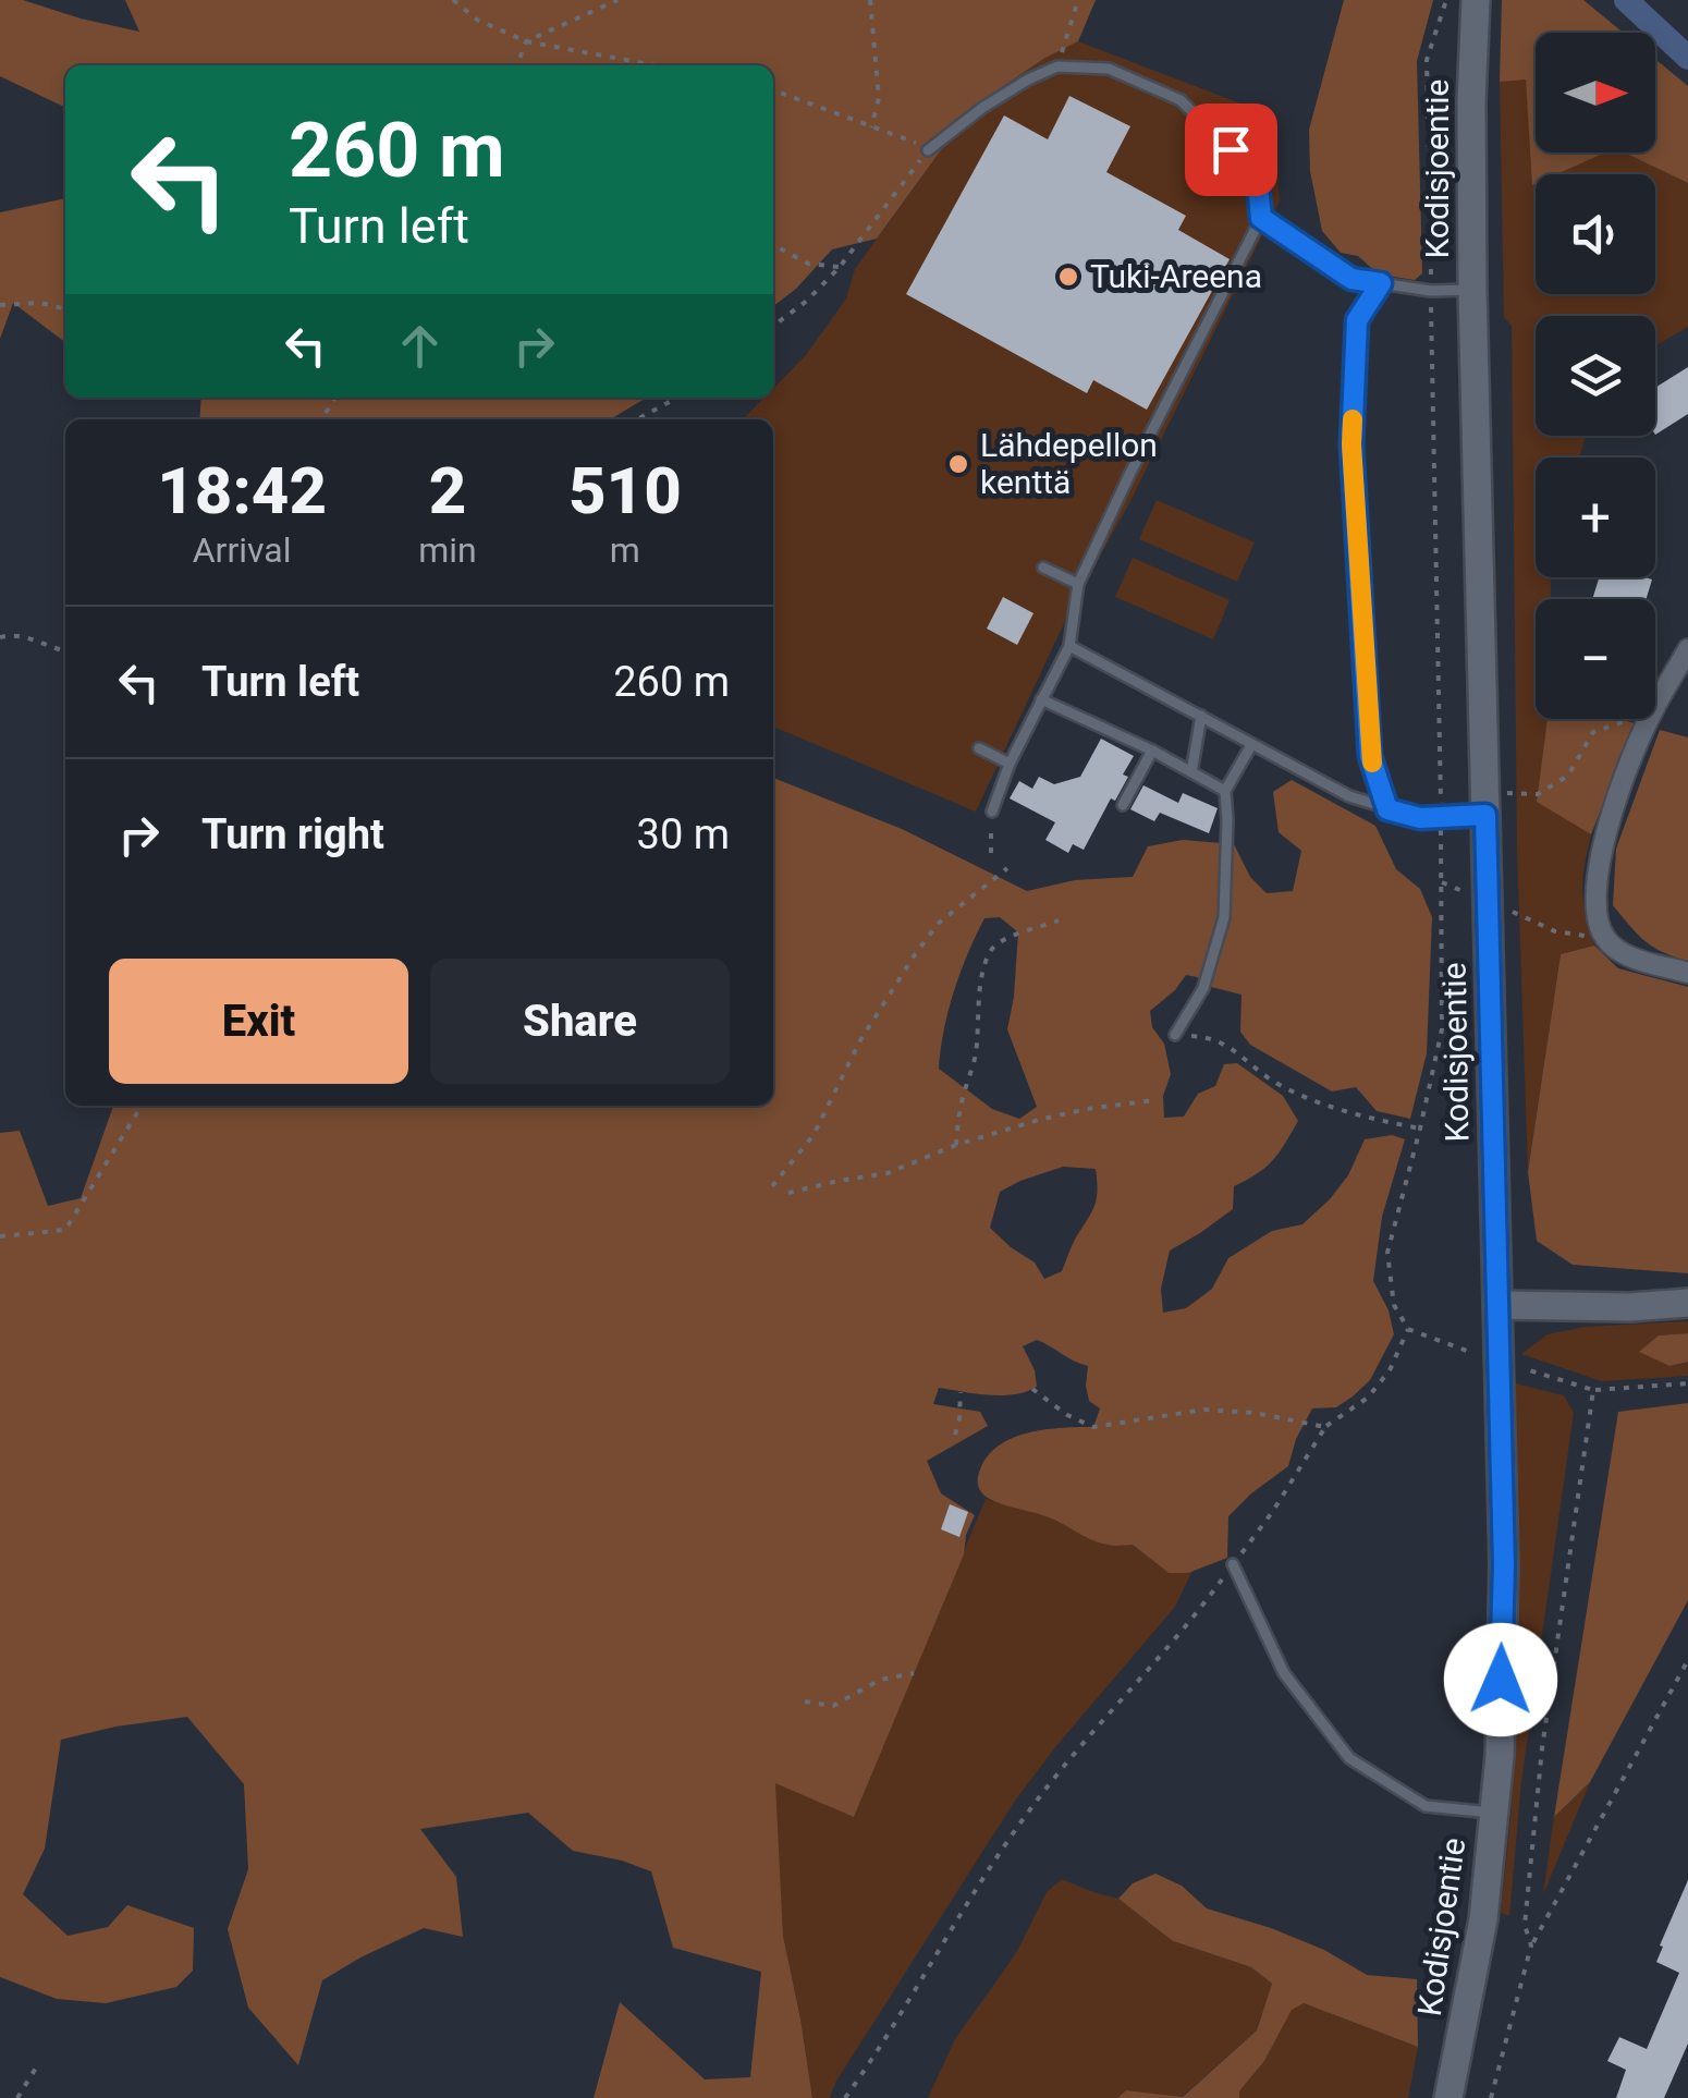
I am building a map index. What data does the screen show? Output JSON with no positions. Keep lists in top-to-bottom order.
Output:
{
  "streets": {
    "street": ["Kodisjoentie"]
  },
  "places": ["Tuki-Areena", "Lähdepellon kenttä"],
  "north": "right",
  "page": {
    "map_buttons": ["+", "−"],
    "turn": ["260 m", "Turn left"],
    "eta": [
      "18:42",
      "Arrival",
      "2",
      "min",
      "510",
      "m"
    ],
    "list": [
      {
        "name": "Turn left",
        "value": "260 m"
      },
      {
        "name": "Turn right",
        "value": "30 m"
      }
    ],
    "buttons": ["Exit", "Share"]
  }
}
